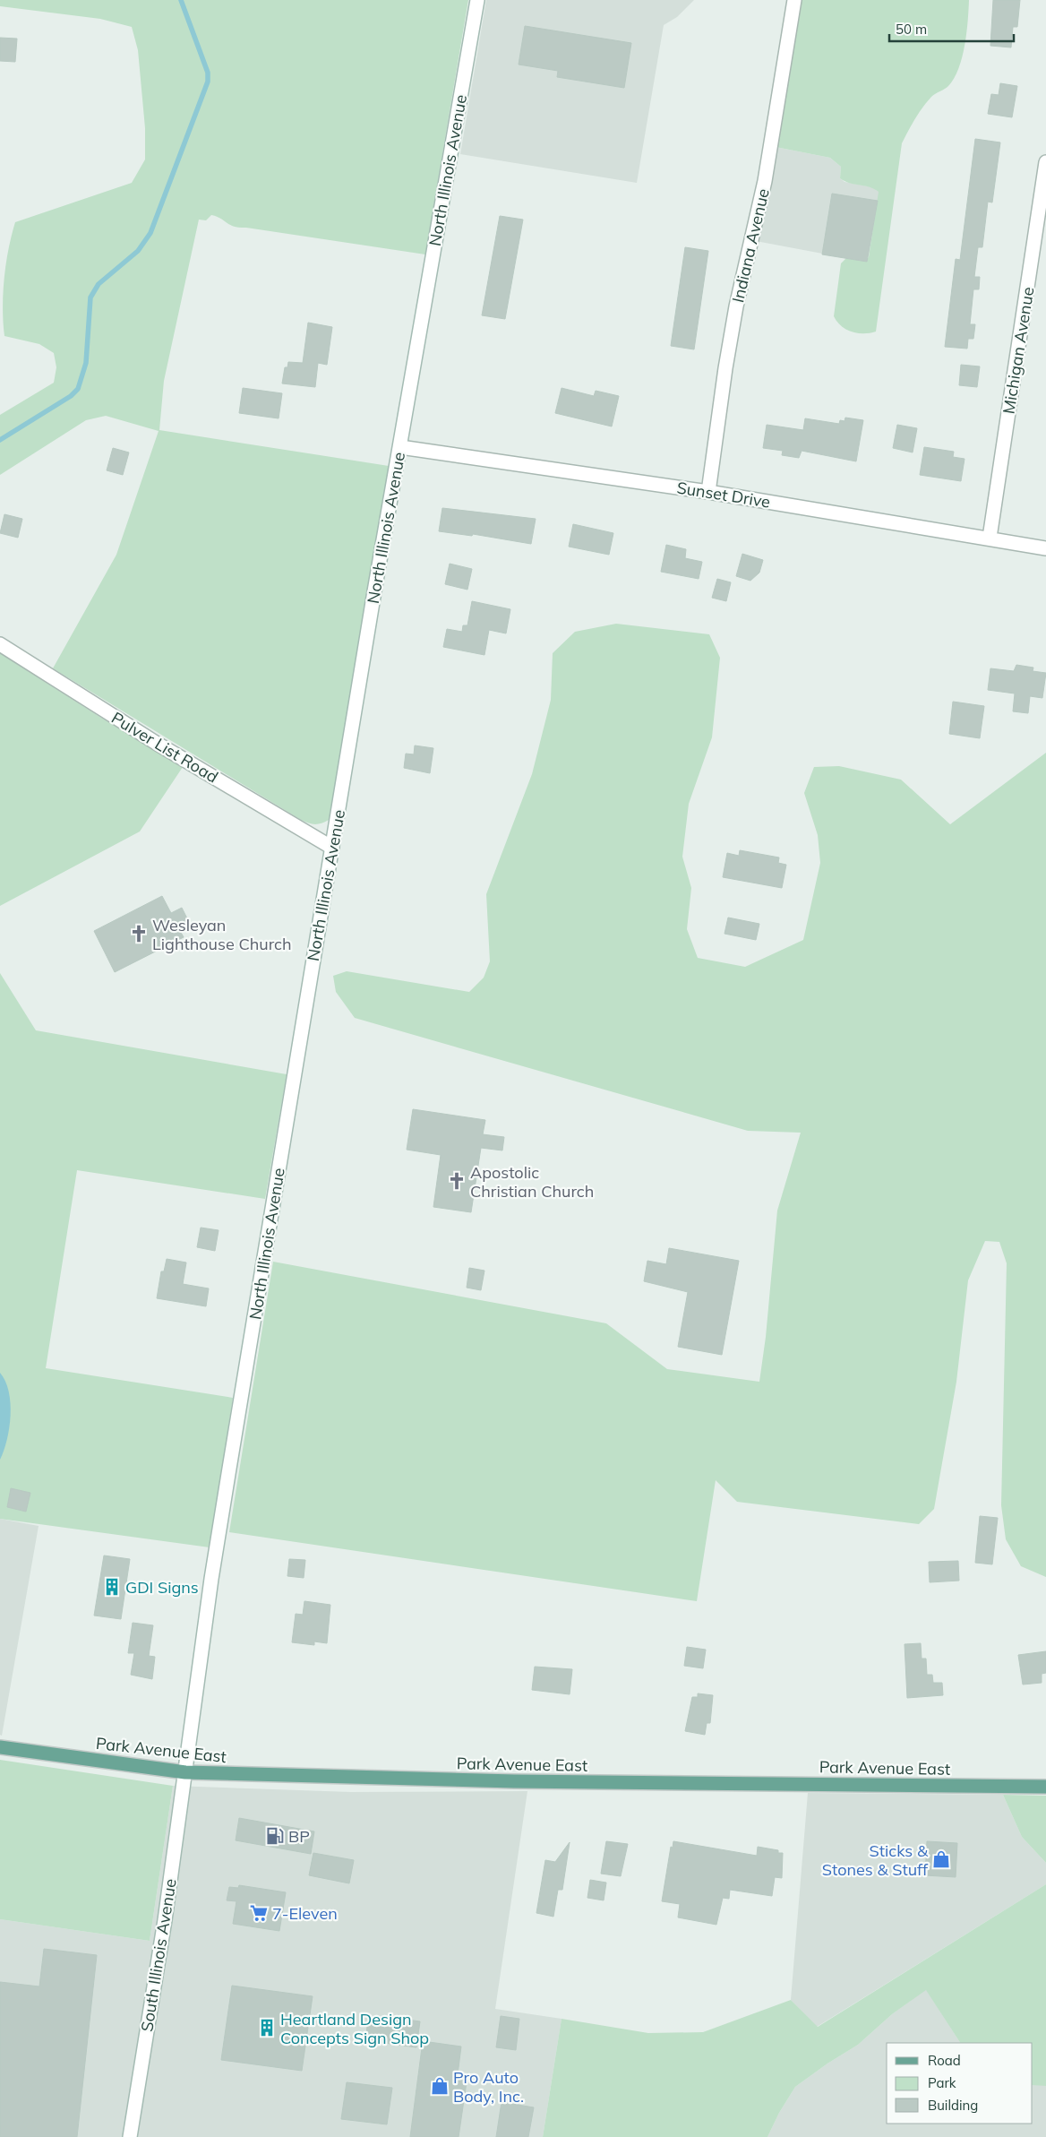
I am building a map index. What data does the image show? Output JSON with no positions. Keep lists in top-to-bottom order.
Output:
{
  "streets": {
    "main road": ["Park Avenue East"],
    "street": [
      "North Illinois Avenue",
      "Indiana Avenue",
      "Michigan Avenue",
      "Sunset Drive",
      "Pulver List Road",
      "South Illinois Avenue"
    ]
  },
  "crossings": [
    ["North Illinois Avenue", "Sunset Drive"],
    ["North Illinois Avenue", "Pulver List Road"],
    ["North Illinois Avenue", "Park Avenue East"],
    ["North Illinois Avenue", "South Illinois Avenue"],
    ["Indiana Avenue", "Sunset Drive"],
    ["Michigan Avenue", "Sunset Drive"],
    ["Park Avenue East", "South Illinois Avenue"]
  ],
  "places": {
    "church": ["Wesleyan Lighthouse Church", "Apostolic Christian Church"],
    "building": ["GDI Signs", "Heartland Design Concepts Sign Shop"],
    "fuel station": ["BP"],
    "shop": ["Sticks & Stones & Stuff", "Pro Auto Body, Inc."],
    "supermarket": ["7-Eleven"]
  },
  "legend": ["Road", "Park", "Building"],
  "scale_bar": "50 m"
}
